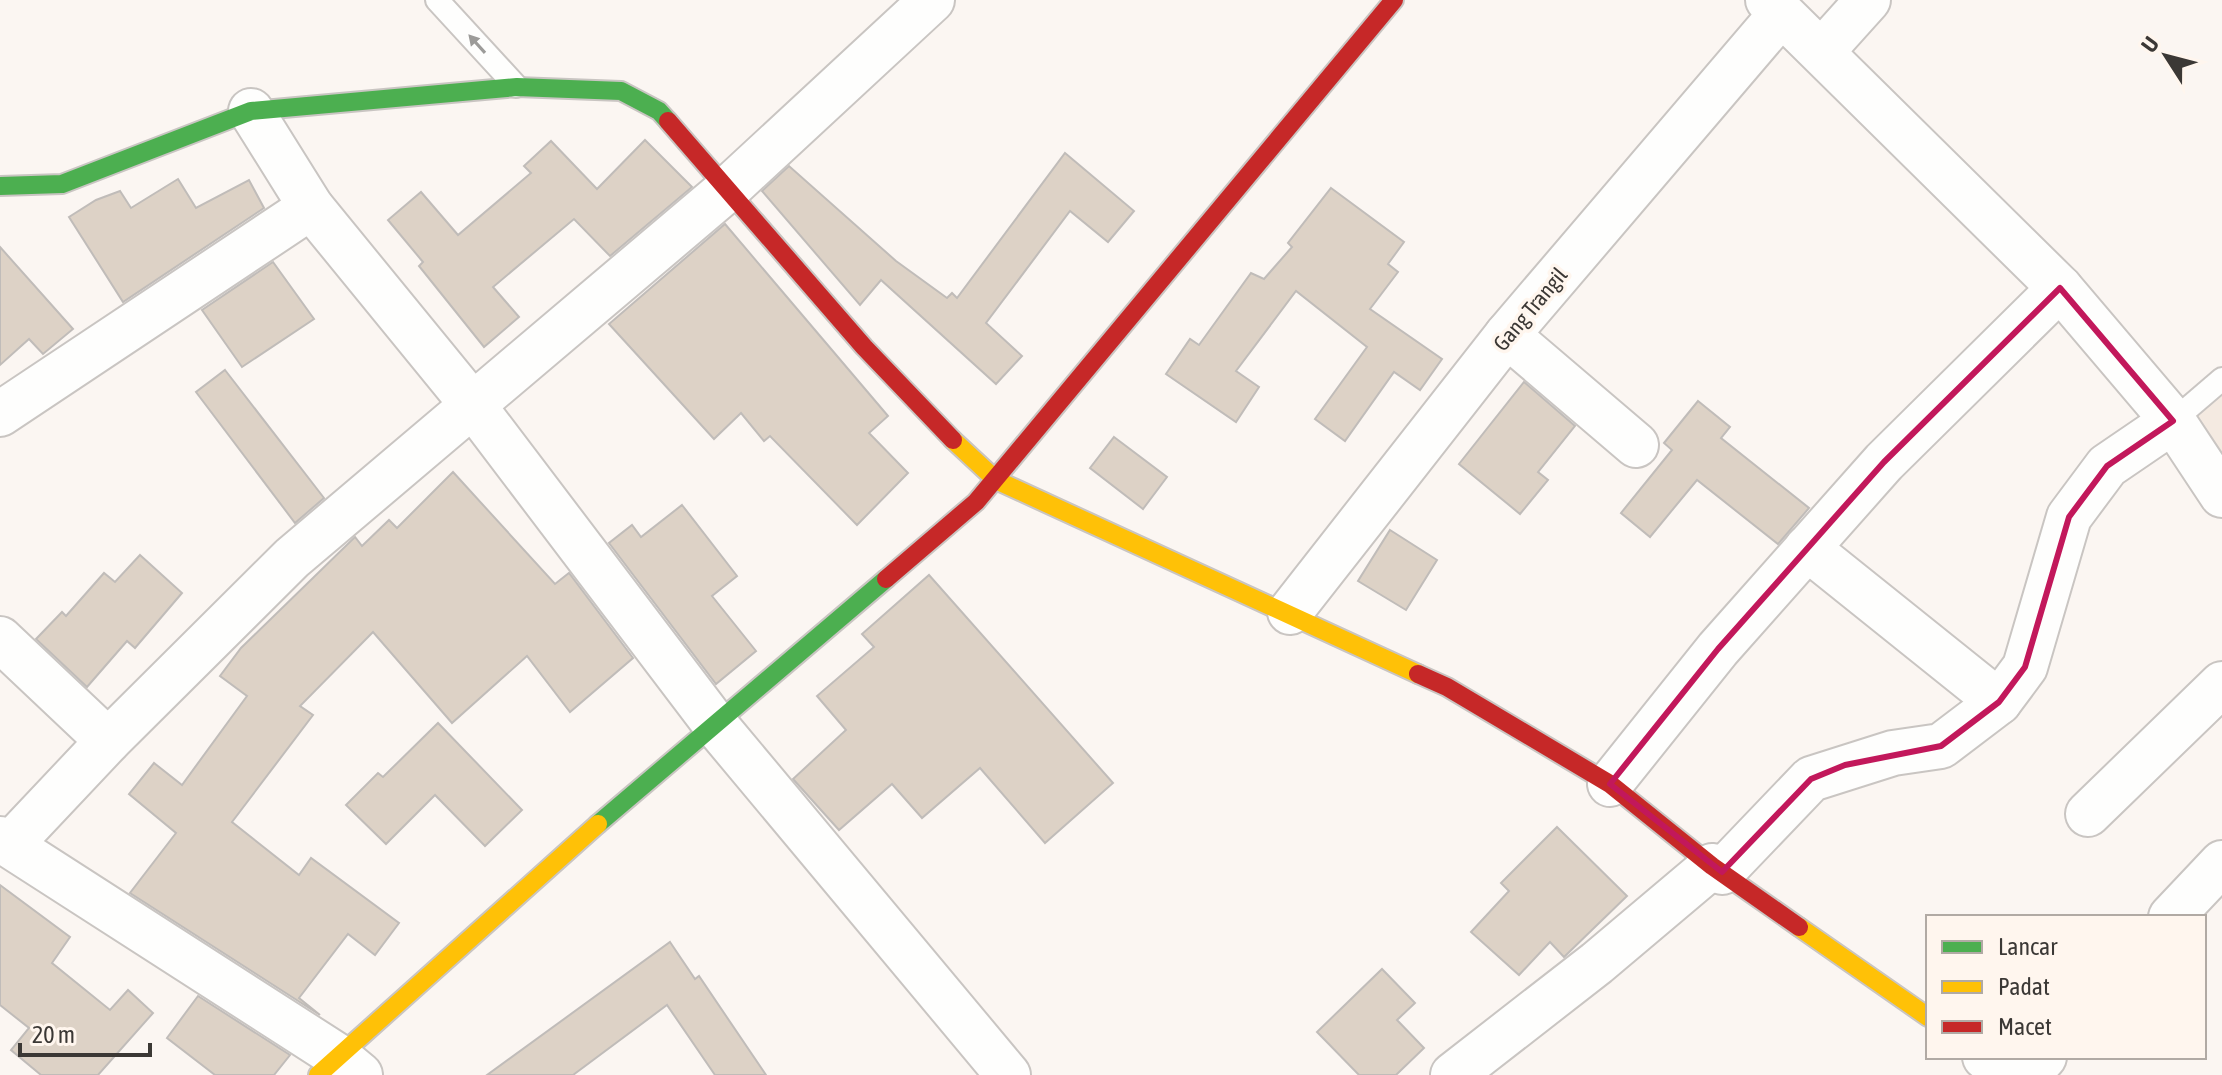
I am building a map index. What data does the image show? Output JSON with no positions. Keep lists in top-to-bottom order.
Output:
{
  "streets": {
    "street": ["Gang Trangil"]
  },
  "legend": ["Lancar", "Padat", "Macet"],
  "scale_bar": "20 m",
  "north": "top left"
}
